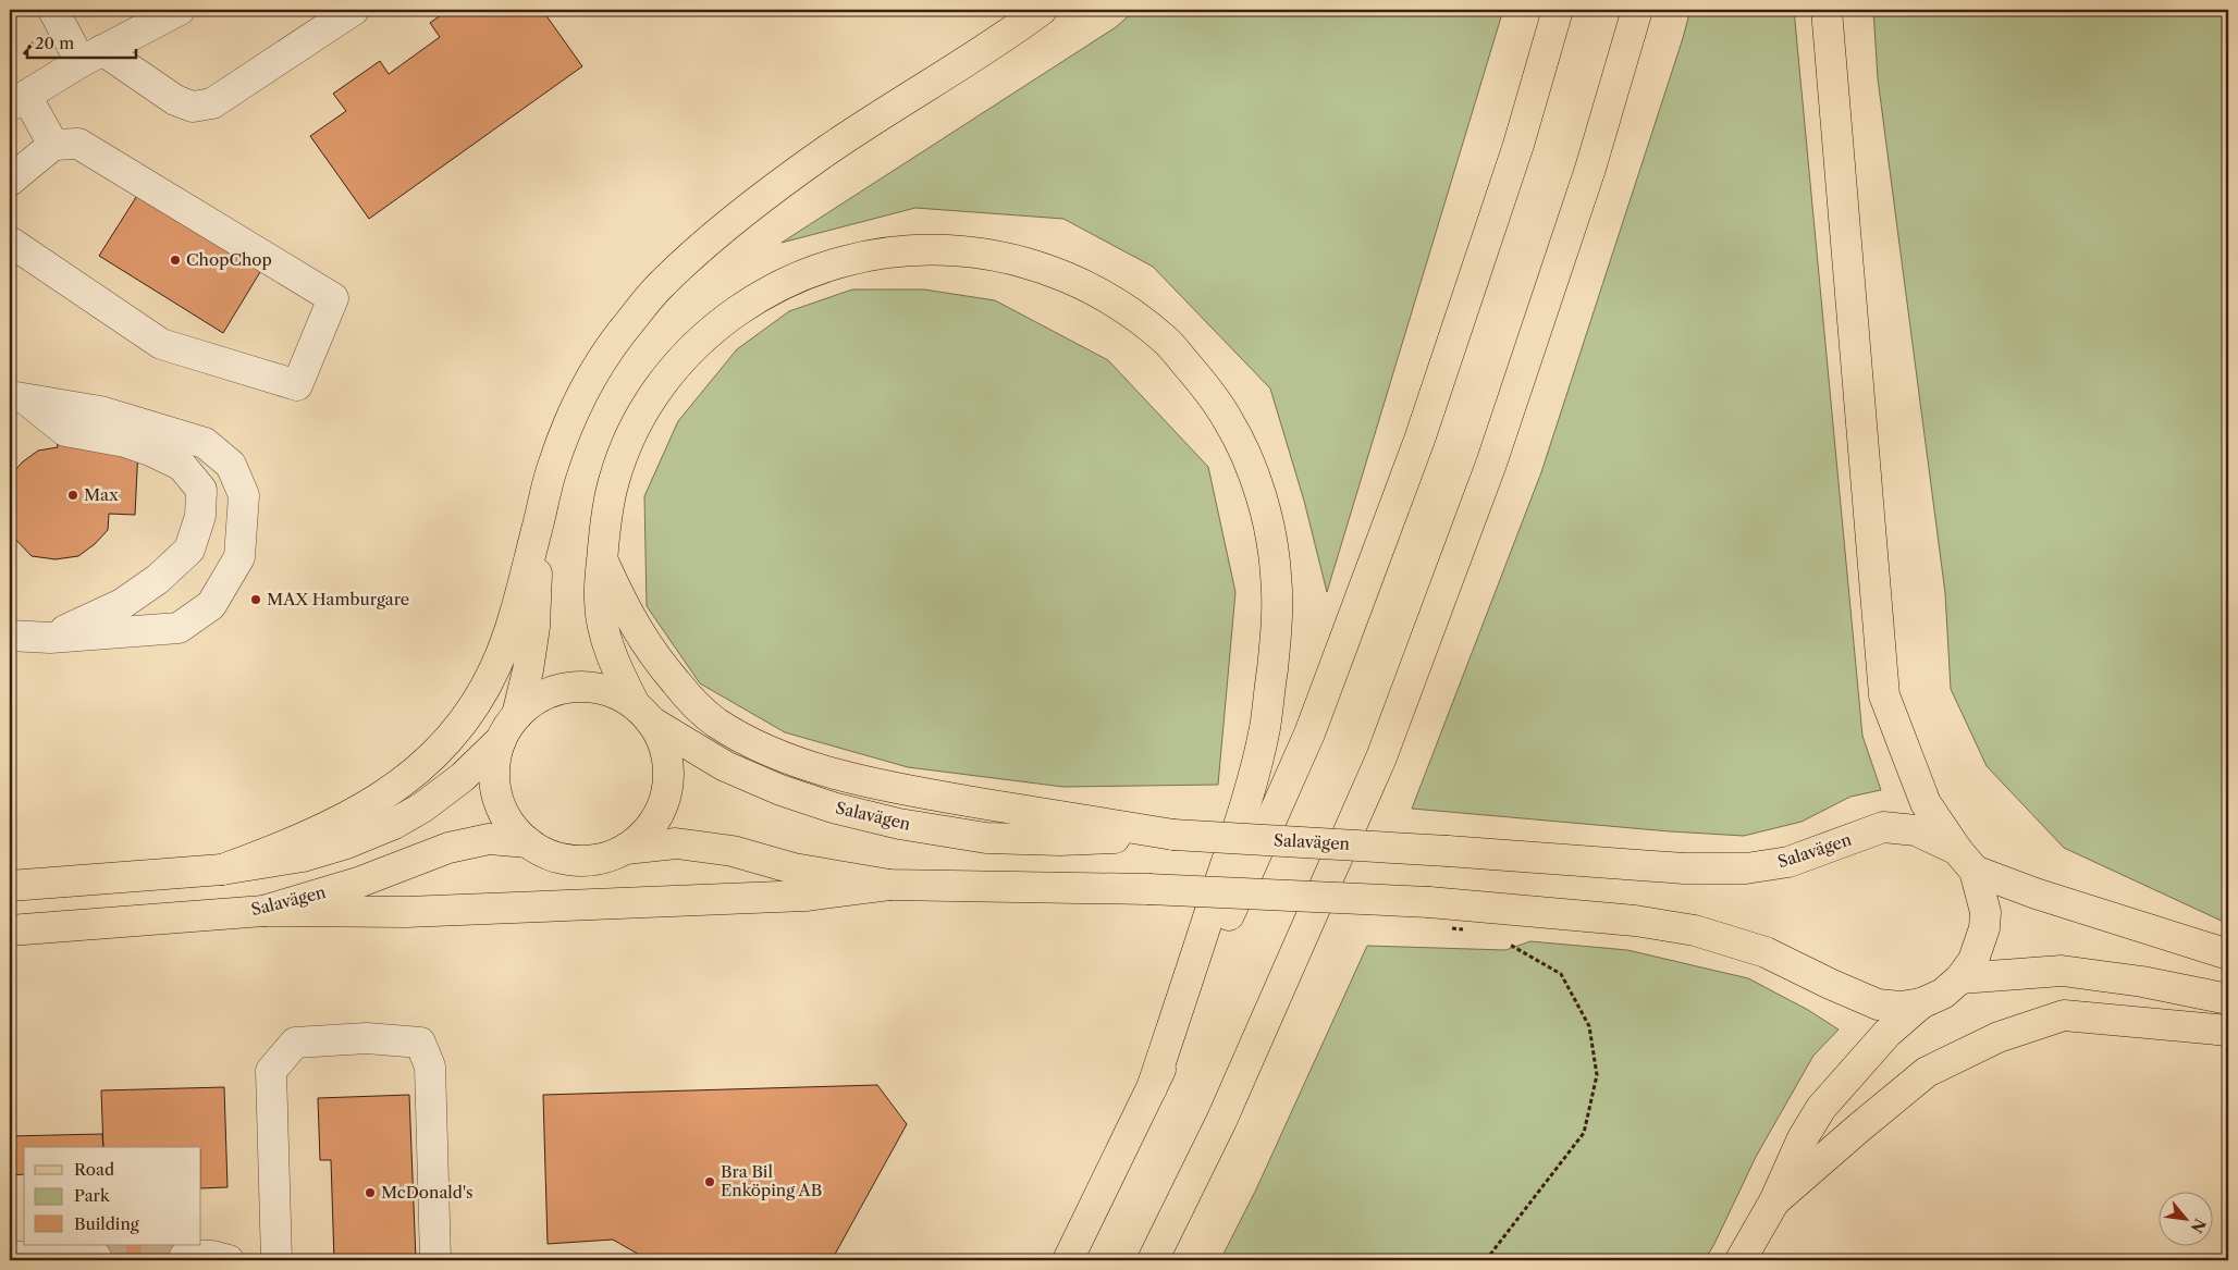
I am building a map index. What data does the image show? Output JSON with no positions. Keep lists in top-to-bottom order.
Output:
{
  "streets": {
    "main road": ["Salavägen"]
  },
  "places": [
    "ChopChop",
    "Max",
    "MAX Hamburgare",
    "Bra Bil Enköping AB",
    "McDonald's"
  ],
  "legend": ["Road", "Park", "Building"],
  "scale_bar": "20 m",
  "north": "bottom right"
}
